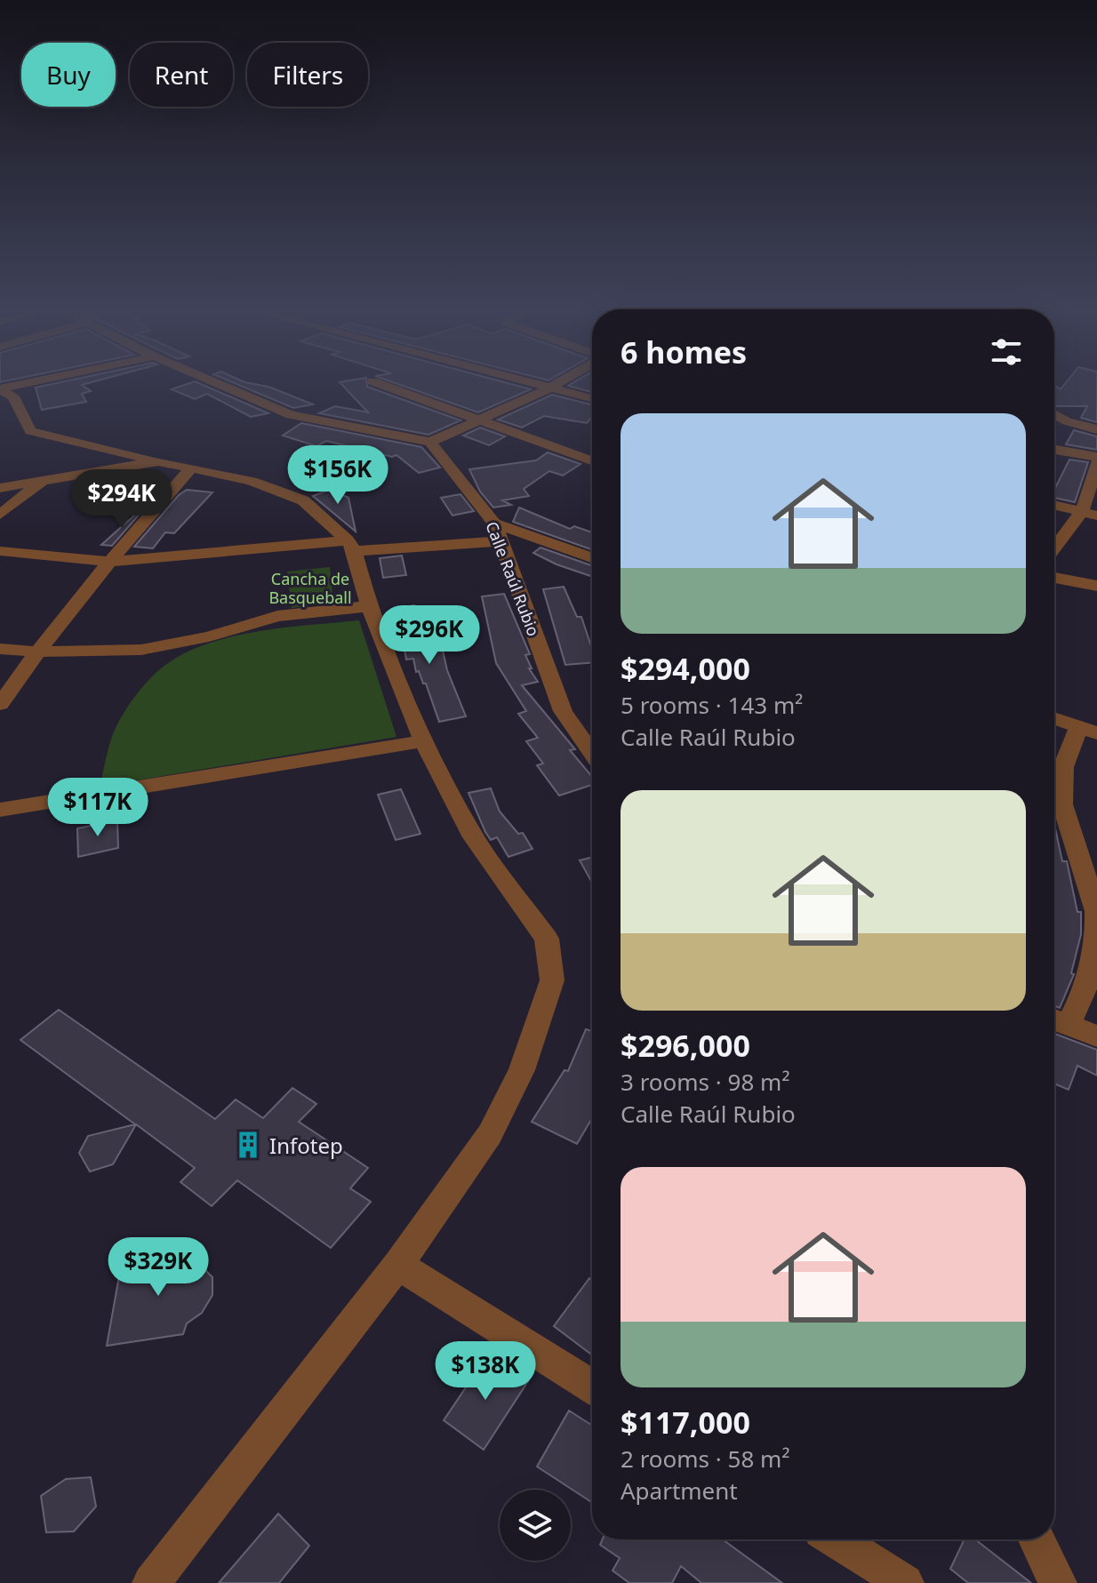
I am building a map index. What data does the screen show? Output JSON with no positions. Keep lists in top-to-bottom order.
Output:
{
  "streets": {
    "street": ["Calle Raúl Rubio"]
  },
  "parks": ["Cancha de Basqueball"],
  "places": {
    "building": ["Infotep"]
  },
  "page": {
    "chip": ["Buy", "Rent", "Filters"],
    "heading": "6 homes",
    "list": [
      {
        "name": "$294,000",
        "note": "5 rooms · 143 m² · Calle Raúl Rubio"
      },
      {
        "name": "$296,000",
        "note": "3 rooms · 98 m² · Calle Raúl Rubio"
      },
      {
        "name": "$117,000",
        "note": "2 rooms · 58 m² · Apartment"
      }
    ],
    "price": [
      "$156K",
      "$294K",
      "$296K",
      "$117K",
      "$329K",
      "$138K"
    ]
  }
}
